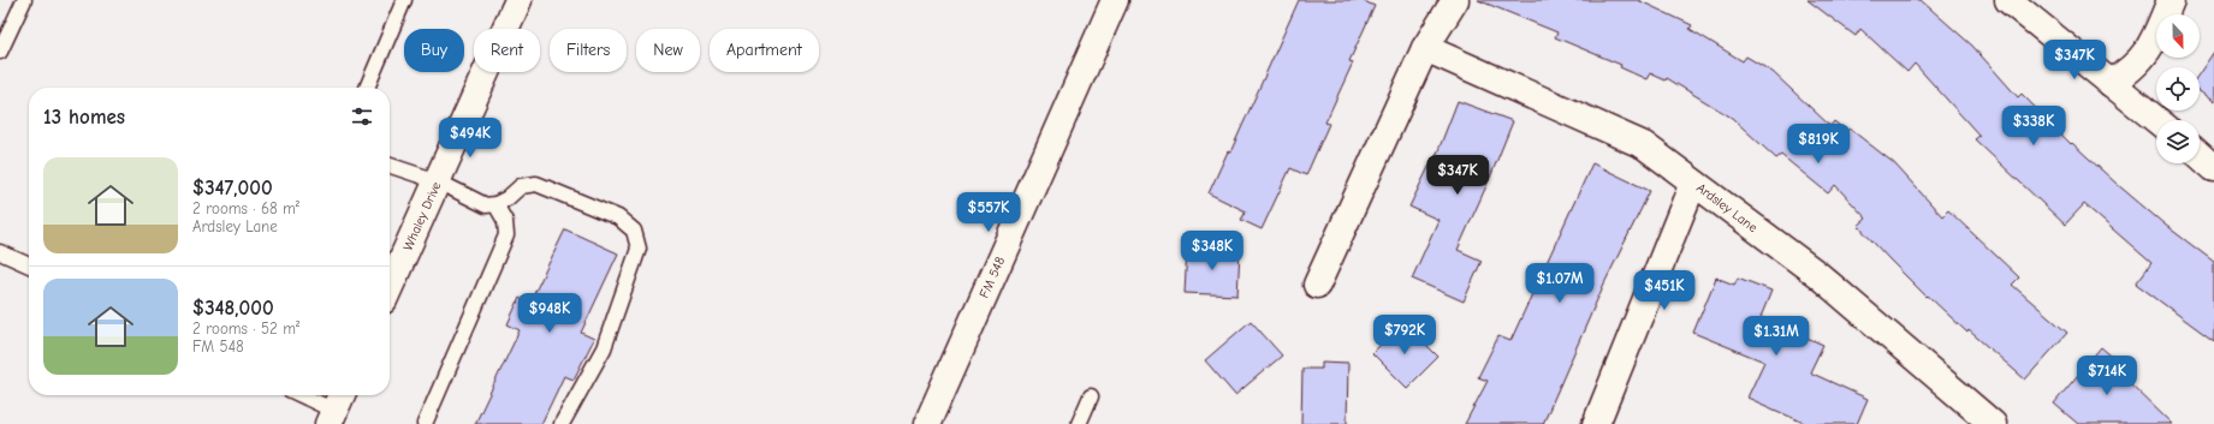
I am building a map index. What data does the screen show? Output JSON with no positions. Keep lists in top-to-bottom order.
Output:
{
  "streets": {
    "street": ["Ardsley Lane", "Whaley Drive", "FM 548"]
  },
  "north": "bottom",
  "page": {
    "chip": [
      "Buy",
      "Rent",
      "Filters",
      "New",
      "Apartment"
    ],
    "price": [
      "$347K",
      "$338K",
      "$494K",
      "$819K",
      "$347K",
      "$557K",
      "$348K",
      "$1.07M",
      "$451K",
      "$948K",
      "$792K",
      "$1.31M",
      "$714K"
    ],
    "heading": "13 homes",
    "list": [
      {
        "name": "$347,000",
        "note": "2 rooms · 68 m² · Ardsley Lane"
      },
      {
        "name": "$348,000",
        "note": "2 rooms · 52 m² · FM 548"
      }
    ]
  }
}
